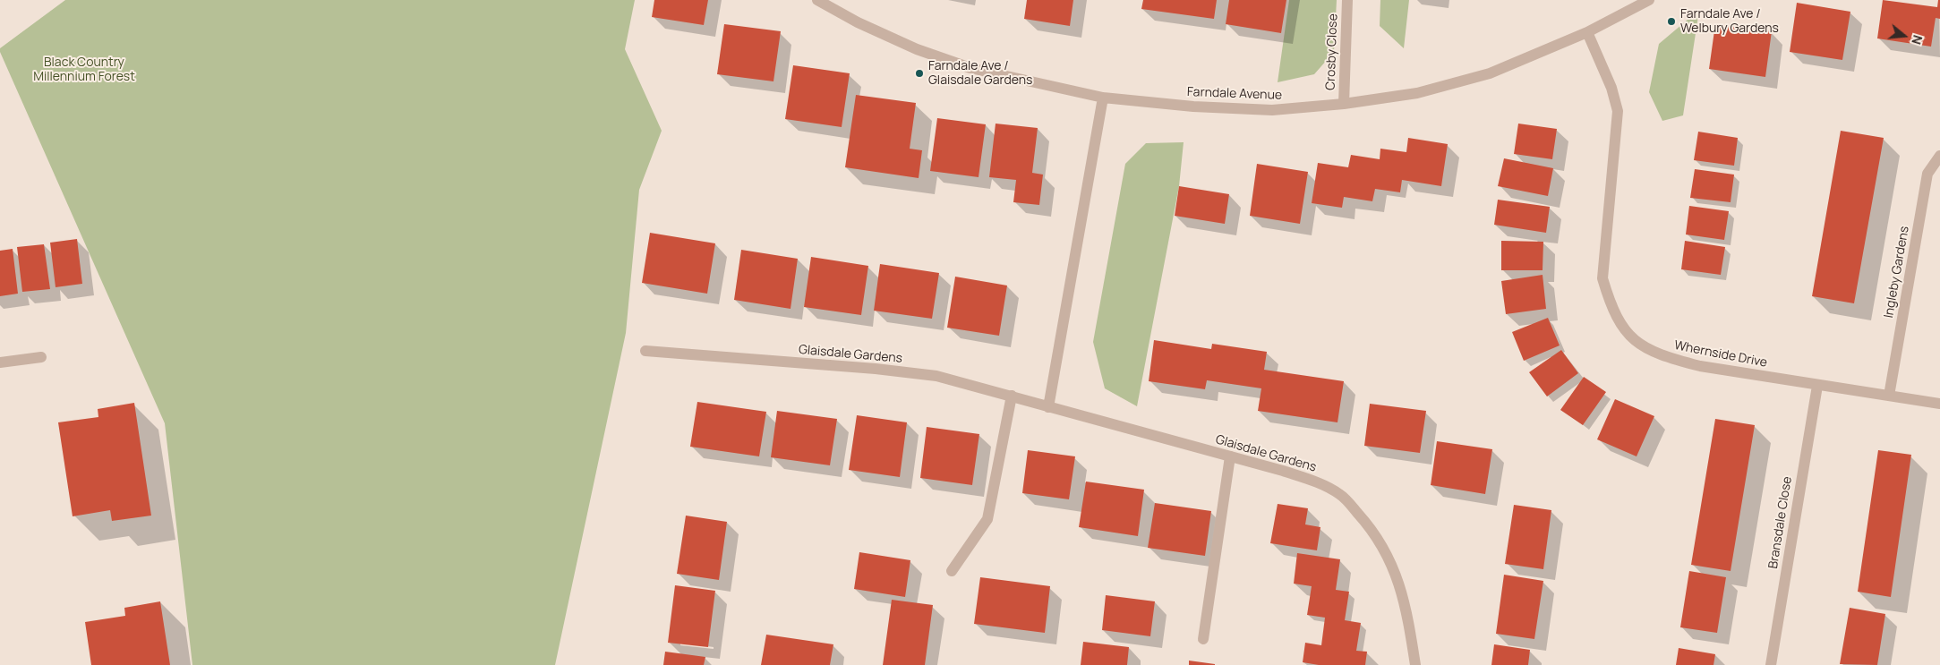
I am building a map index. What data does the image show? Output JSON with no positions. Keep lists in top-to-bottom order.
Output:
{
  "streets": {
    "street": [
      "Crosby Close",
      "Farndale Avenue",
      "Ingleby Gardens",
      "Glaisdale Gardens",
      "Whernside Drive",
      "Bransdale Close"
    ]
  },
  "crossings": [
    ["Crosby Close", "Farndale Avenue"],
    ["Farndale Avenue", "Whernside Drive"],
    ["Ingleby Gardens", "Whernside Drive"],
    ["Whernside Drive", "Bransdale Close"]
  ],
  "parks": ["Black Country Millennium Forest"],
  "places": ["Farndale Ave / Welbury Gardens", "Farndale Ave / Glaisdale Gardens"],
  "north": "right"
}
